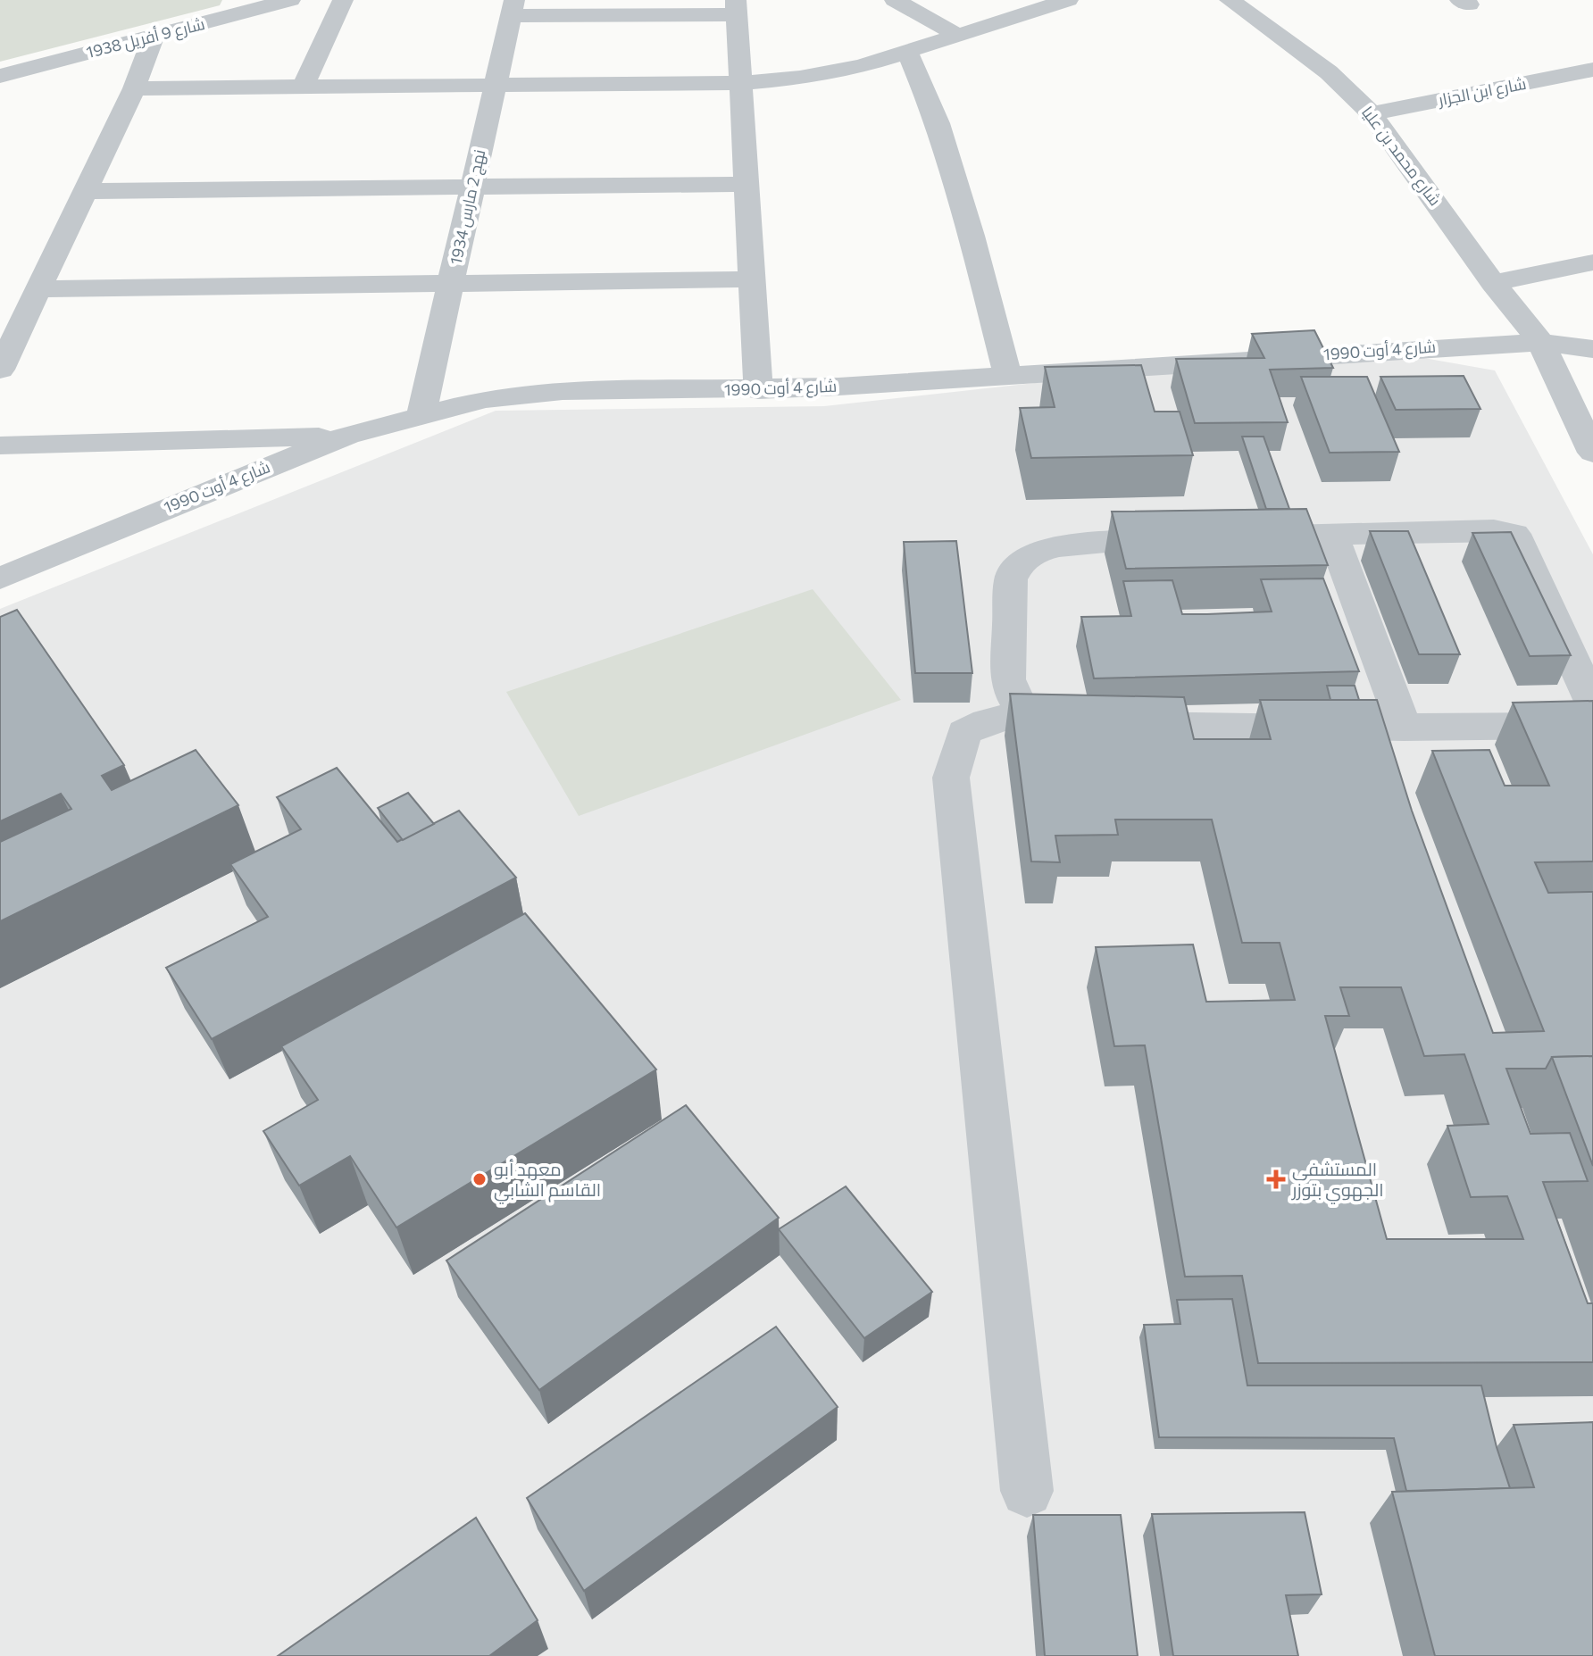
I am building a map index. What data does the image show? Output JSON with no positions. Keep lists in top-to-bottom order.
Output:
{
  "streets": {
    "street": [
      "شارع 9 أفريل 1938",
      "شارع ابن الجزار",
      "شارع محمد بن عليا",
      "نهج 2 مارس 1934",
      "شارع 4 أوت 1990"
    ]
  },
  "crossings": [
    ["شارع ابن الجزار", "شارع محمد بن عليا"],
    ["شارع محمد بن عليا", "شارع 4 أوت 1990"],
    ["نهج 2 مارس 1934", "شارع 4 أوت 1990"]
  ],
  "places": {
    "other": ["معهد أبو القاسم الشابي"],
    "health": ["المستشفى الجهوي بتوزر"]
  }
}
